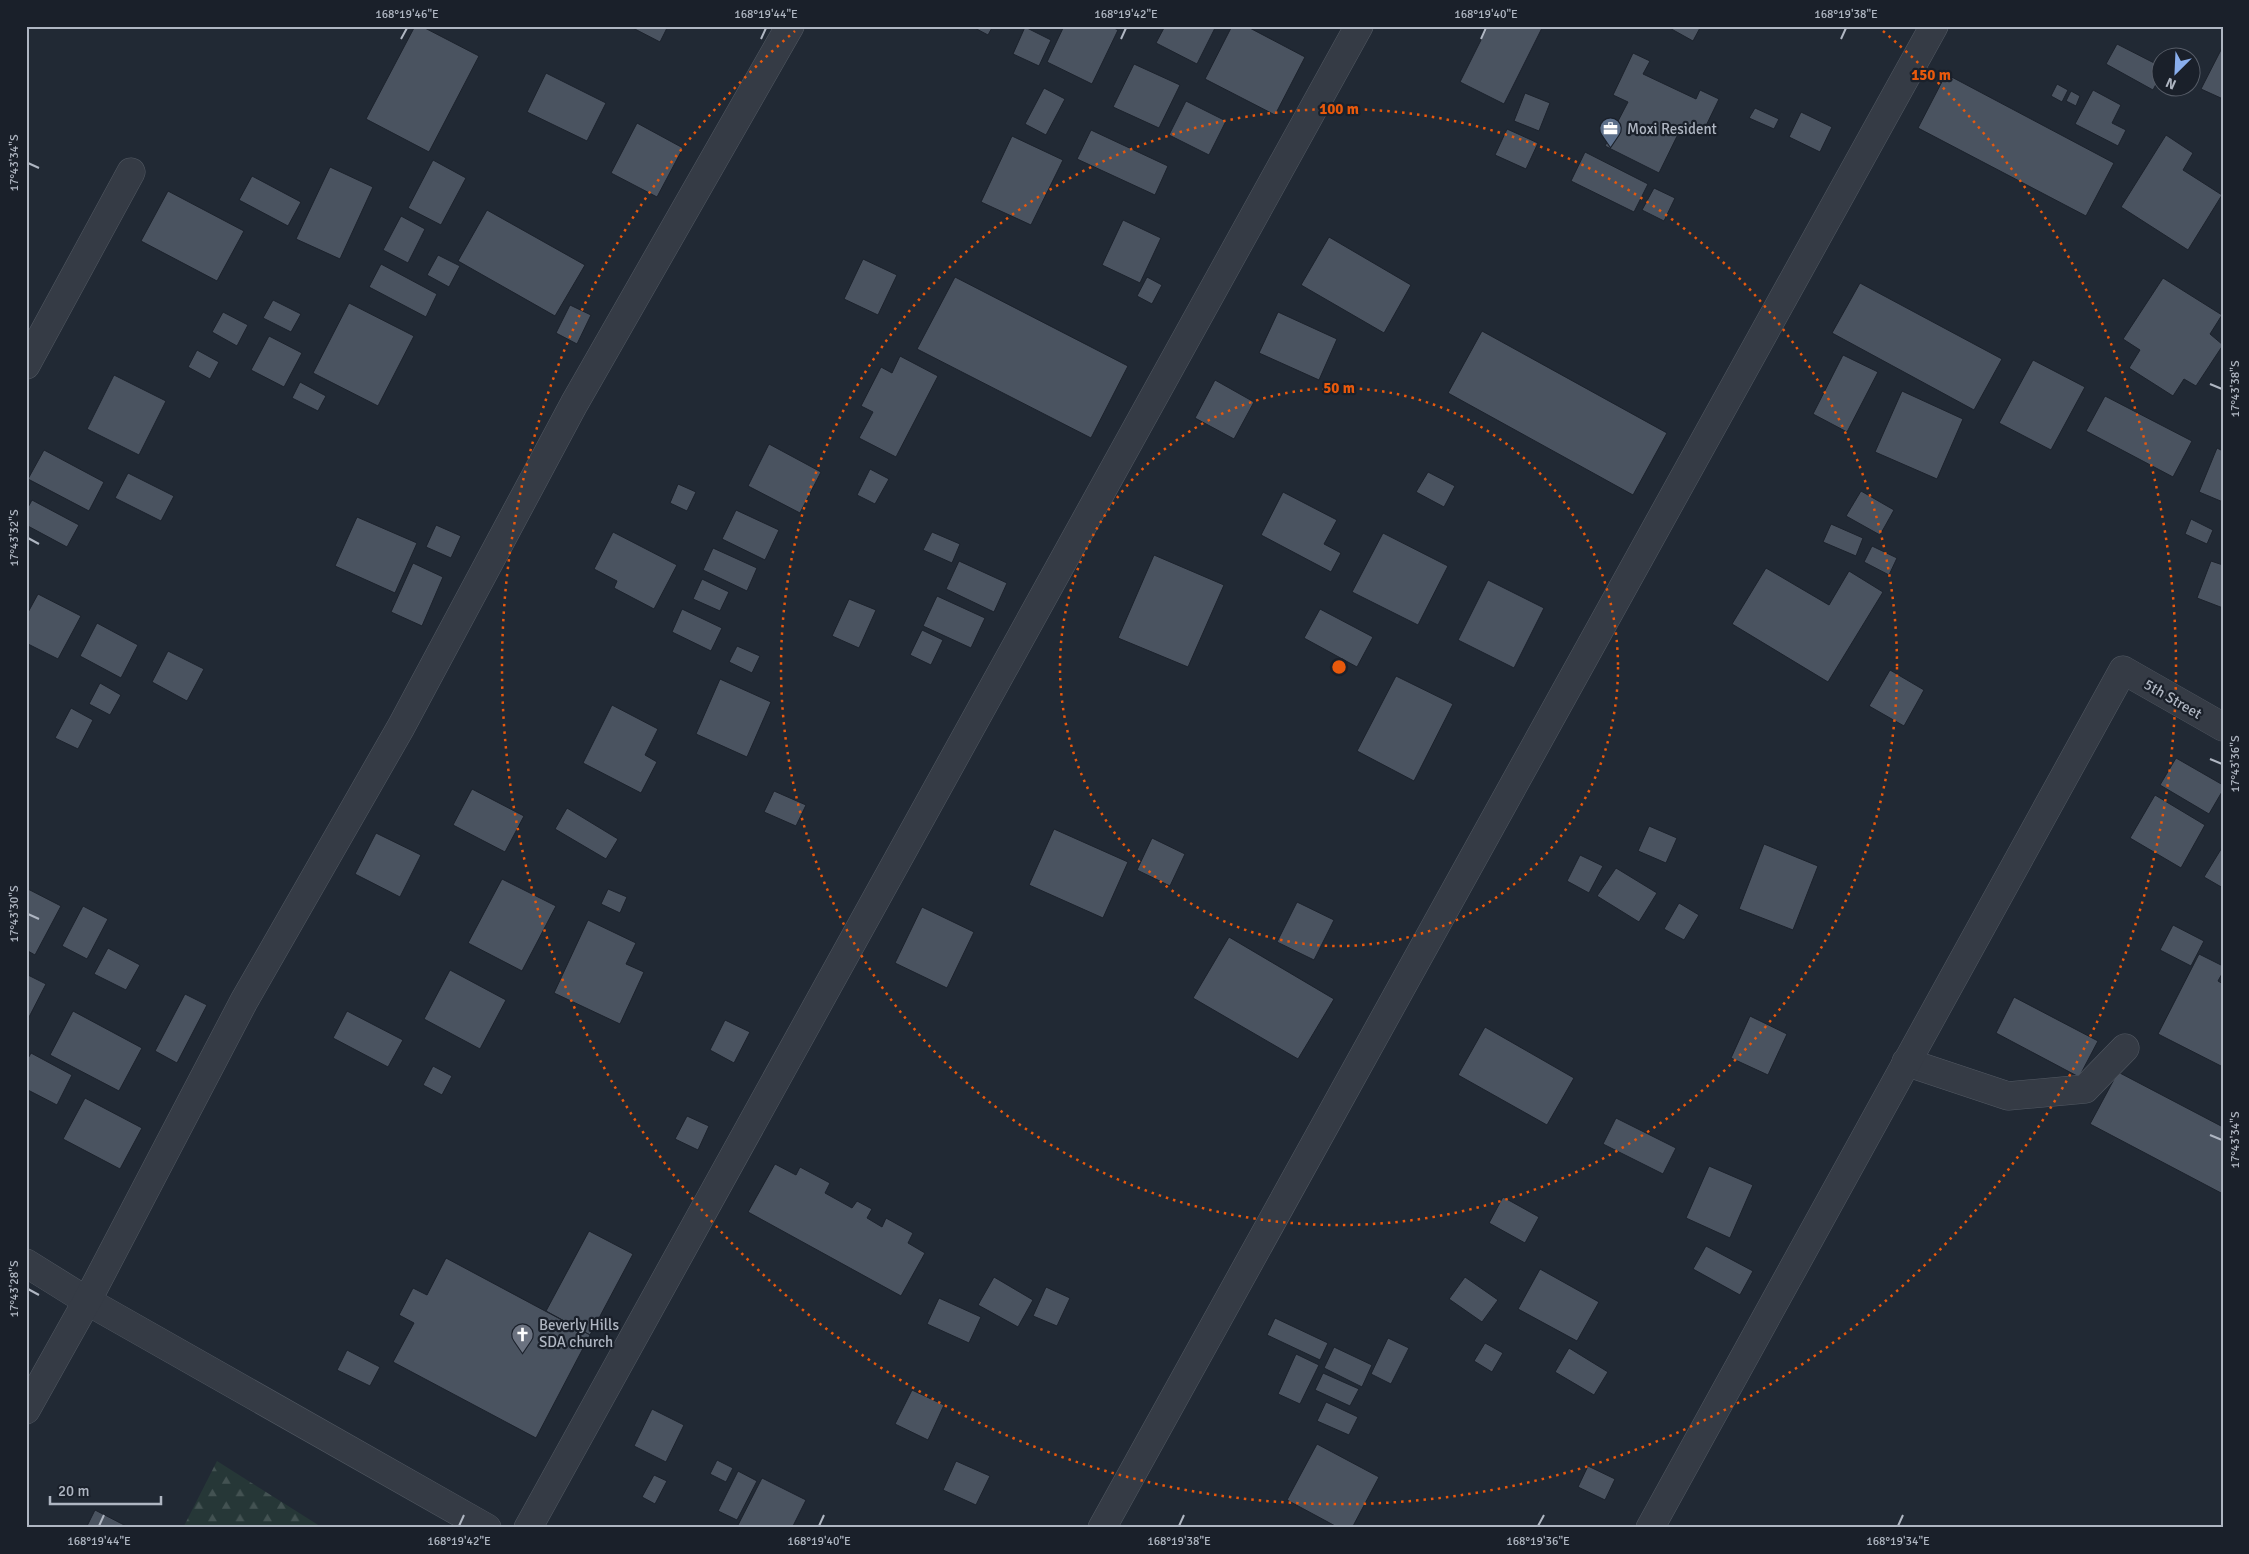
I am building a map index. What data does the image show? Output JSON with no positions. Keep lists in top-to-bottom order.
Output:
{
  "streets": {
    "street": ["5th Street"]
  },
  "places": {
    "office": ["Moxi Resident"],
    "church": ["Beverly Hills SDA church"]
  },
  "scale_bar": "20 m",
  "north": "bottom left",
  "coordinates": [
    "168°19'46\"E",
    "168°19'44\"E",
    "168°19'42\"E",
    "168°19'40\"E",
    "168°19'38\"E",
    "17°43'34\"S",
    "17°43'38\"S",
    "17°43'32\"S",
    "17°43'36\"S",
    "17°43'30\"S",
    "17°43'28\"S",
    "168°19'36\"E",
    "168°19'34\"E"
  ],
  "rings": ["150 m", "100 m", "50 m"]
}
